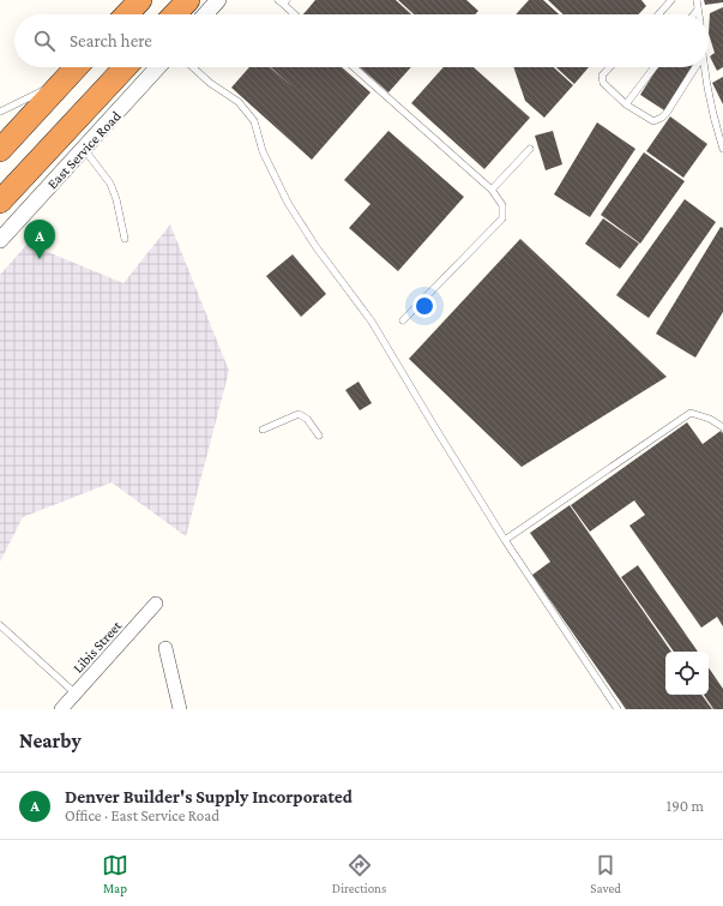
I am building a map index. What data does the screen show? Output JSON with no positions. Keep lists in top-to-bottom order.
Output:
{
  "streets": {
    "street": ["East Service Road", "Libis Street"]
  },
  "page": {
    "search": "Search here",
    "pins": "A",
    "heading": "Nearby",
    "list": [
      {
        "mark": "A",
        "name": "Denver Builder's Supply Incorporated",
        "note": "Office · East Service Road",
        "value": "190 m"
      }
    ],
    "nav": ["Map", "Directions", "Saved"]
  }
}
